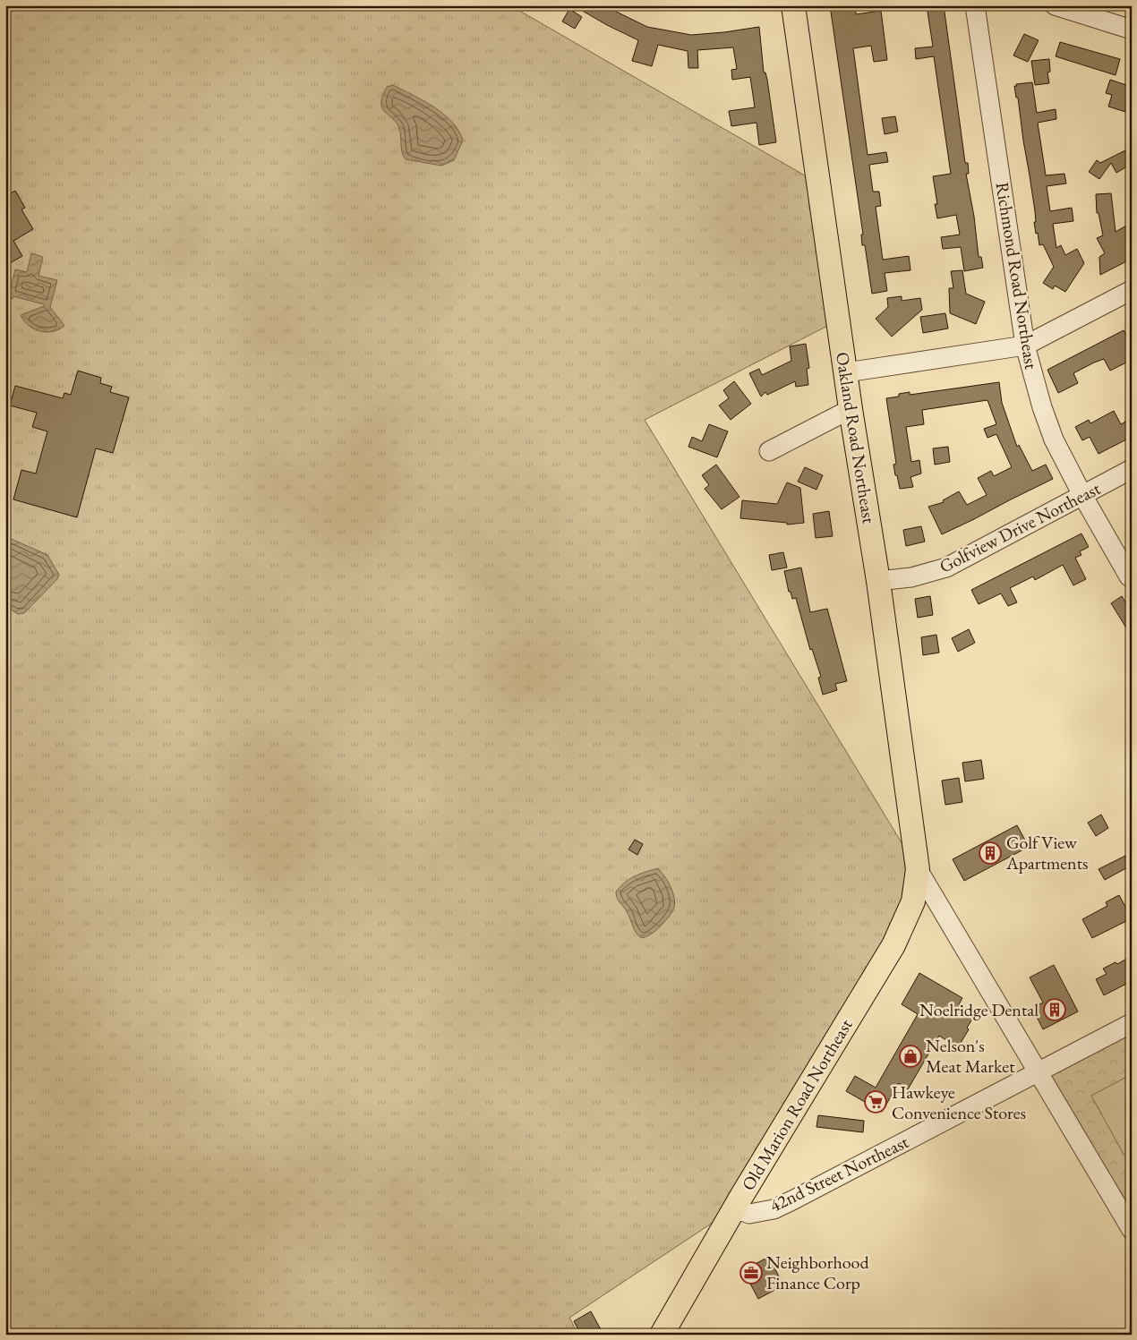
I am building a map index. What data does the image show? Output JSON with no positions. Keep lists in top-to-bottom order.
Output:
{
  "streets": {
    "main road": ["Oakland Road Northeast", "Old Marion Road Northeast"],
    "street": ["Richmond Road Northeast", "Golfview Drive Northeast", "42nd Street Northeast"]
  },
  "crossings": [
    ["Richmond Road Northeast", "Golfview Drive Northeast"],
    ["Oakland Road Northeast", "Golfview Drive Northeast"],
    ["Oakland Road Northeast", "Old Marion Road Northeast"],
    ["Old Marion Road Northeast", "42nd Street Northeast"]
  ],
  "places": {
    "building": ["Golf View Apartments", "Noelridge Dental"],
    "shop": ["Nelson's Meat Market"],
    "supermarket": ["Hawkeye Convenience Stores"],
    "office": ["Neighborhood Finance Corp"]
  }
}
